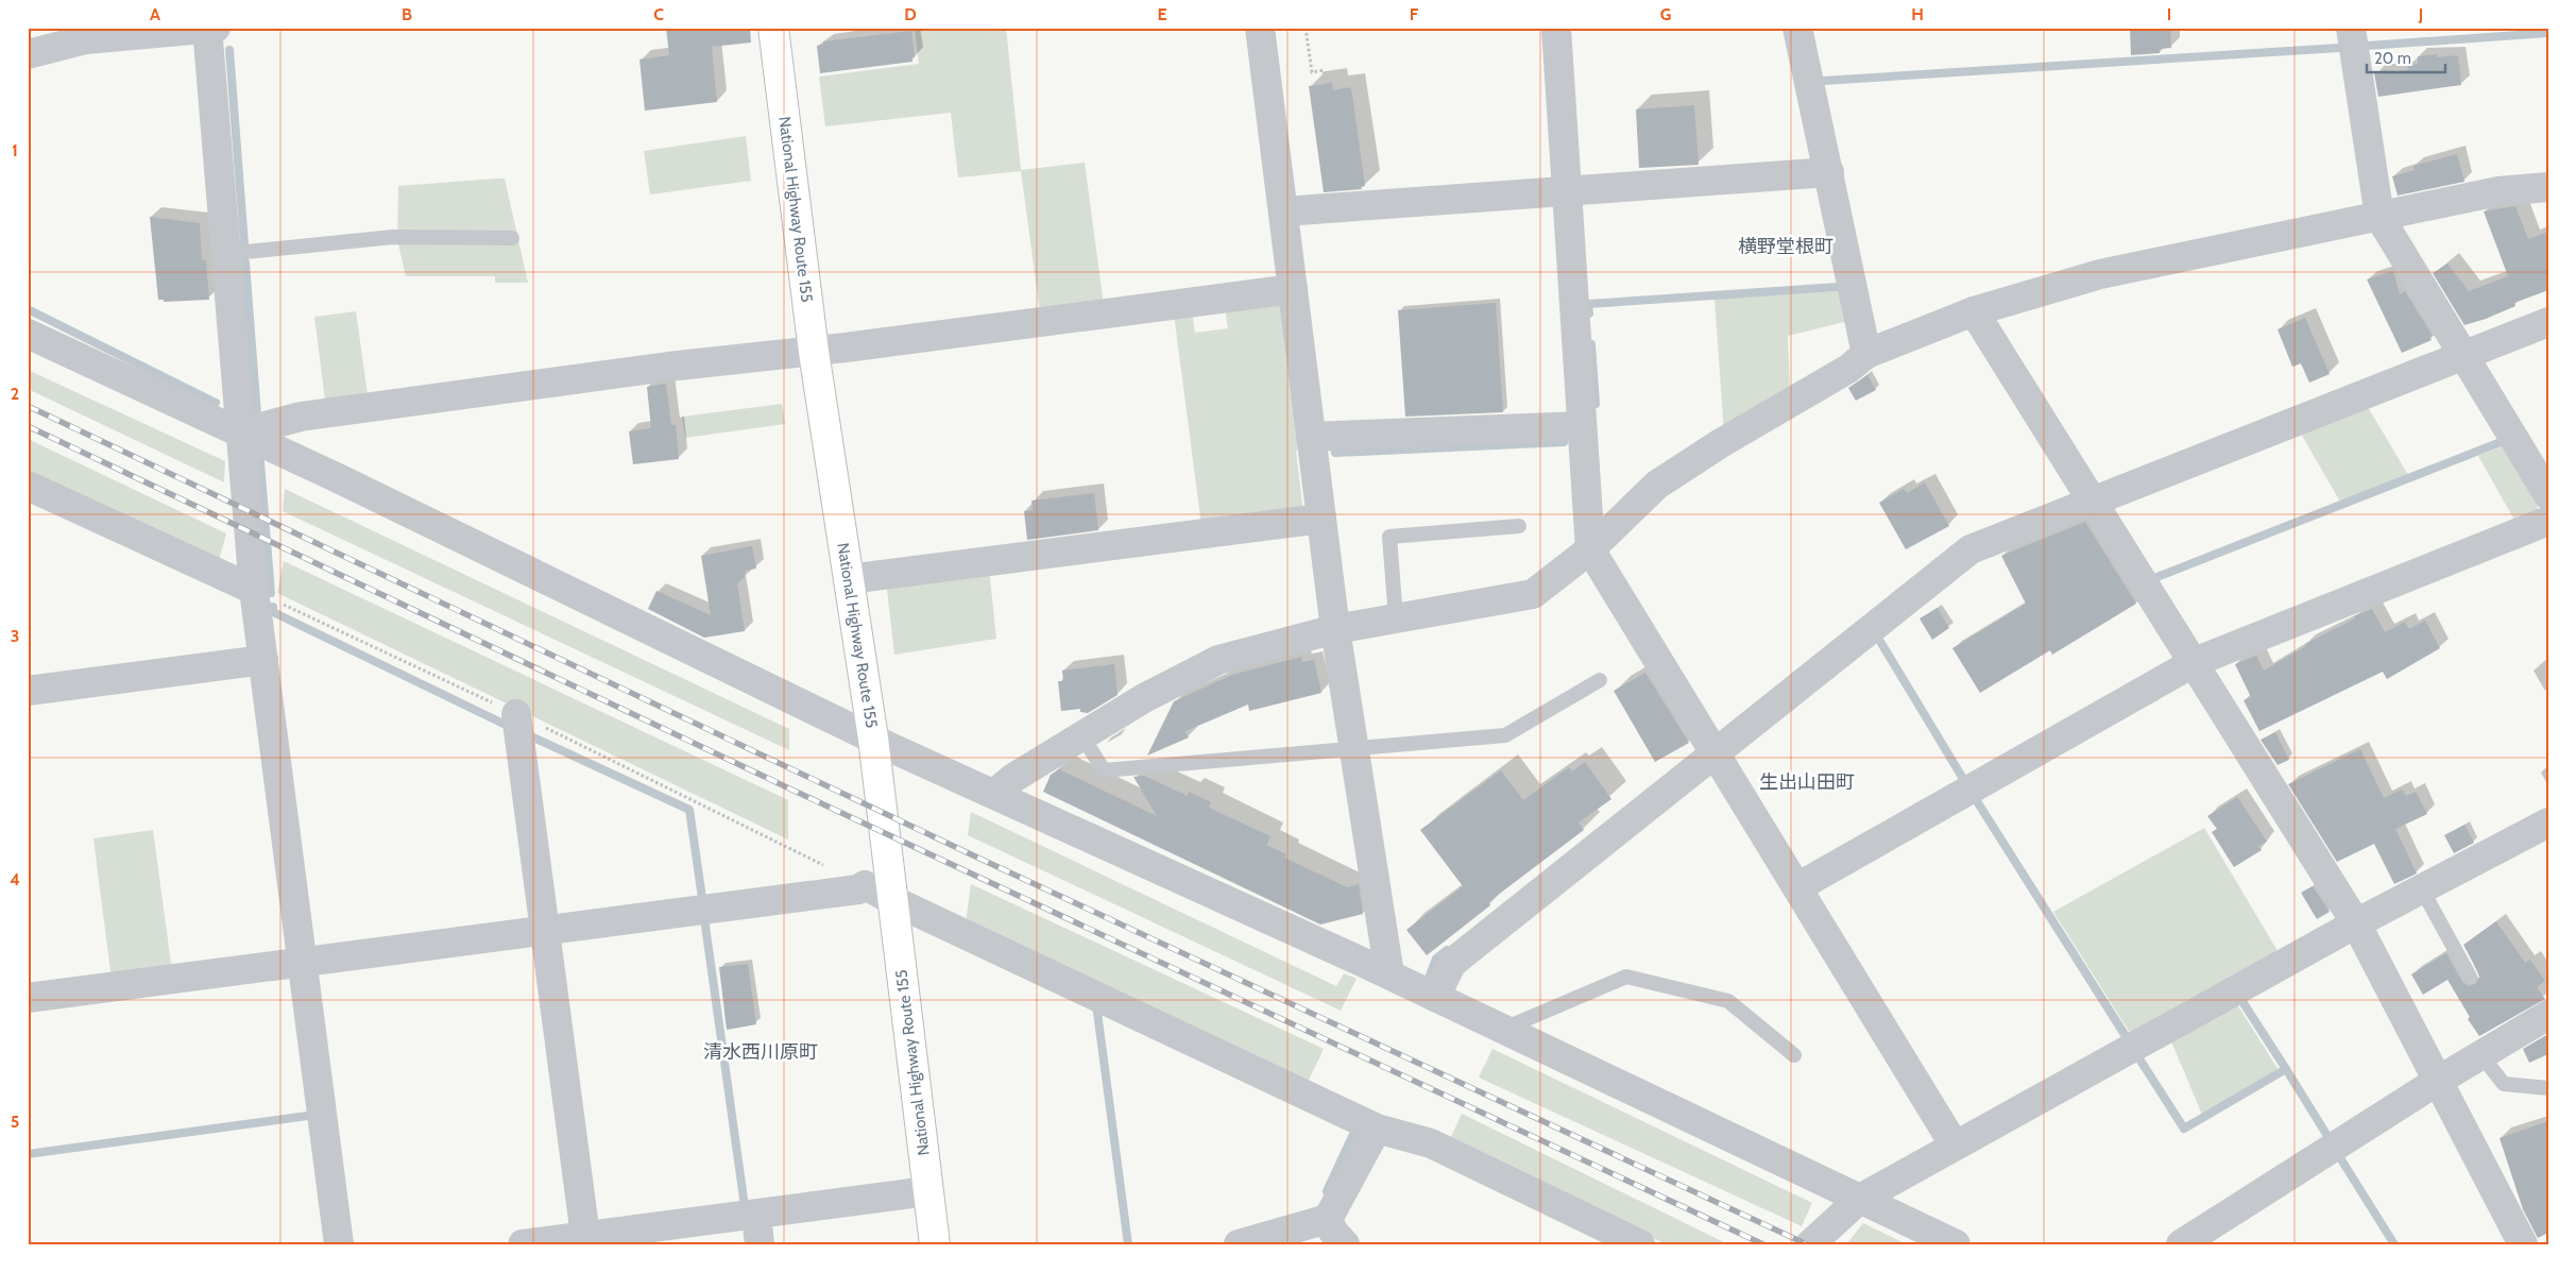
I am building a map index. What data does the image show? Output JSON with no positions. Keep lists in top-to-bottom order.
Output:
{
  "streets": {
    "highway": ["National Highway Route 155"]
  },
  "districts": ["横野堂根町", "生出山田町", "清水西川原町"],
  "scale_bar": "20 m",
  "grid": {
    "columns": [
      "A",
      "B",
      "C",
      "D",
      "E",
      "F",
      "G",
      "H",
      "I",
      "J"
    ],
    "rows": [
      "1",
      "2",
      "3",
      "4",
      "5"
    ]
  }
}
